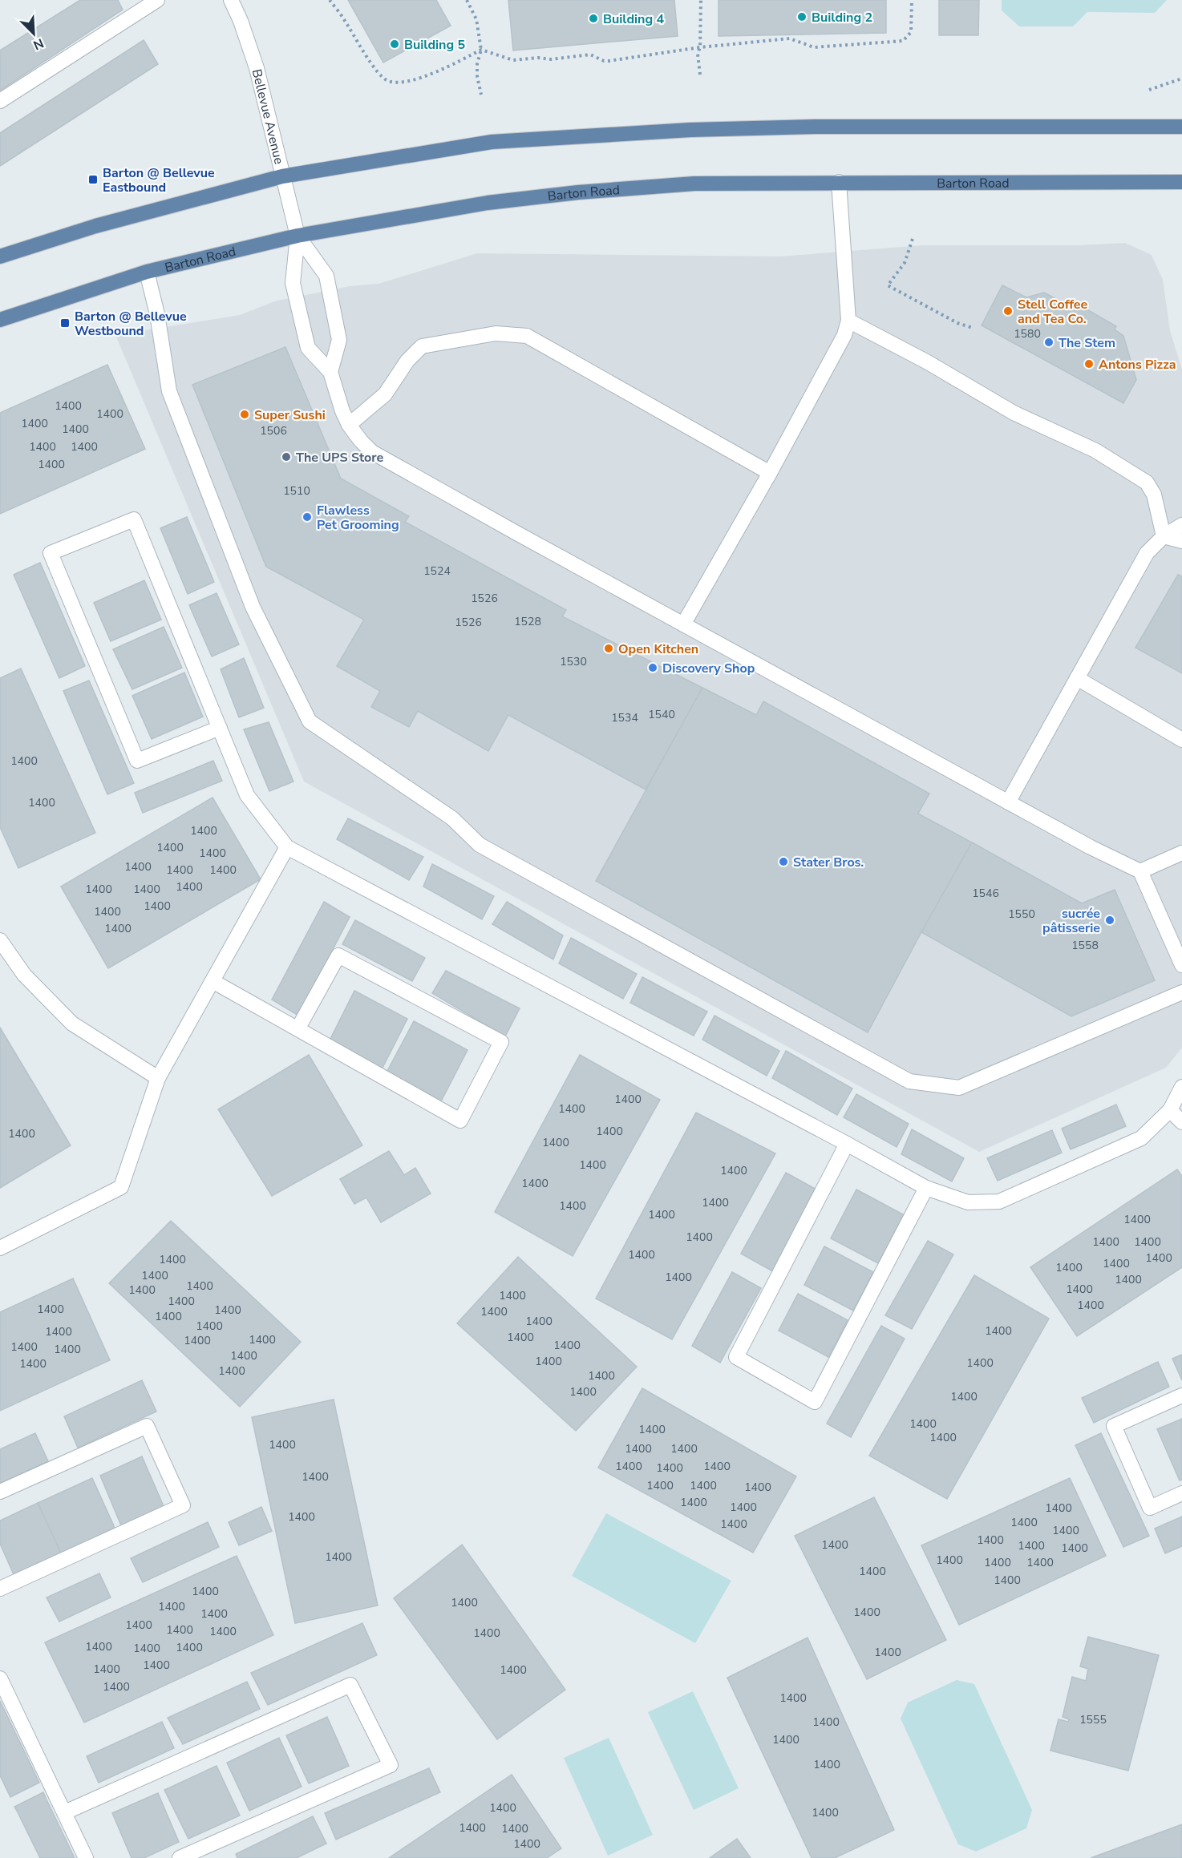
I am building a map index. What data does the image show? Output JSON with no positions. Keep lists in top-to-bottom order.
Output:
{
  "streets": {
    "main road": ["Barton Road"],
    "street": ["Bellevue Avenue"]
  },
  "crossings": [
    ["Bellevue Avenue", "Barton Road"]
  ],
  "places": {
    "other": [
      "Building 2",
      "Building 4",
      "Building 5",
      "Stell Coffee and Tea Co.",
      "The Stem",
      "Antons Pizza",
      "Super Sushi",
      "The UPS Store",
      "Flawless Pet Grooming",
      "Open Kitchen",
      "Discovery Shop",
      "Stater Bros.",
      "sucrée pâtisserie"
    ],
    "transit": ["Barton @ Bellevue Eastbound", "Barton @ Bellevue Westbound"]
  },
  "house_numbers": [
    "1580",
    "1400",
    "1400",
    "1400",
    "1400",
    "1506",
    "1400",
    "1400",
    "1400",
    "1510",
    "1524",
    "1526",
    "1528",
    "1526",
    "1530",
    "1540",
    "1534",
    "1400",
    "1400",
    "1400",
    "1400",
    "1400",
    "1400",
    "1400",
    "1400",
    "1400",
    "1400",
    "1400",
    "1546",
    "1400",
    "1400",
    "1550",
    "1400",
    "1558",
    "1400",
    "1400",
    "1400",
    "1400",
    "1400",
    "1400",
    "1400",
    "1400",
    "1400",
    "1400",
    "1400",
    "1400",
    "1400",
    "1400",
    "1400",
    "1400",
    "1400",
    "1400",
    "1400",
    "1400",
    "1400",
    "1400",
    "1400",
    "1400",
    "1400",
    "1400",
    "1400",
    "1400",
    "1400",
    "1400",
    "1400",
    "1400",
    "1400",
    "1400",
    "1400",
    "1400",
    "1400",
    "1400",
    "1400",
    "1400",
    "1400",
    "1400",
    "1400",
    "1400",
    "1400",
    "1400",
    "1400",
    "1400",
    "1400",
    "1400",
    "1400",
    "1400",
    "1400",
    "1400",
    "1400",
    "1400",
    "1400",
    "1400",
    "1400",
    "1400",
    "1400",
    "1400",
    "1400",
    "1400",
    "1400",
    "1400",
    "1400",
    "1400",
    "1400",
    "1400",
    "1400",
    "1400",
    "1400",
    "1400",
    "1400",
    "1400",
    "1400",
    "1400",
    "1400",
    "1400",
    "1400",
    "1400",
    "1400",
    "1400",
    "1400",
    "1400",
    "1400",
    "1400",
    "1400",
    "1400",
    "1400",
    "1400",
    "1400",
    "1400",
    "1400",
    "1400",
    "1400",
    "1400",
    "1400",
    "1555",
    "1400",
    "1400",
    "1400",
    "1400",
    "1400",
    "1400",
    "1400",
    "1400"
  ],
  "north": "bottom right"
}
